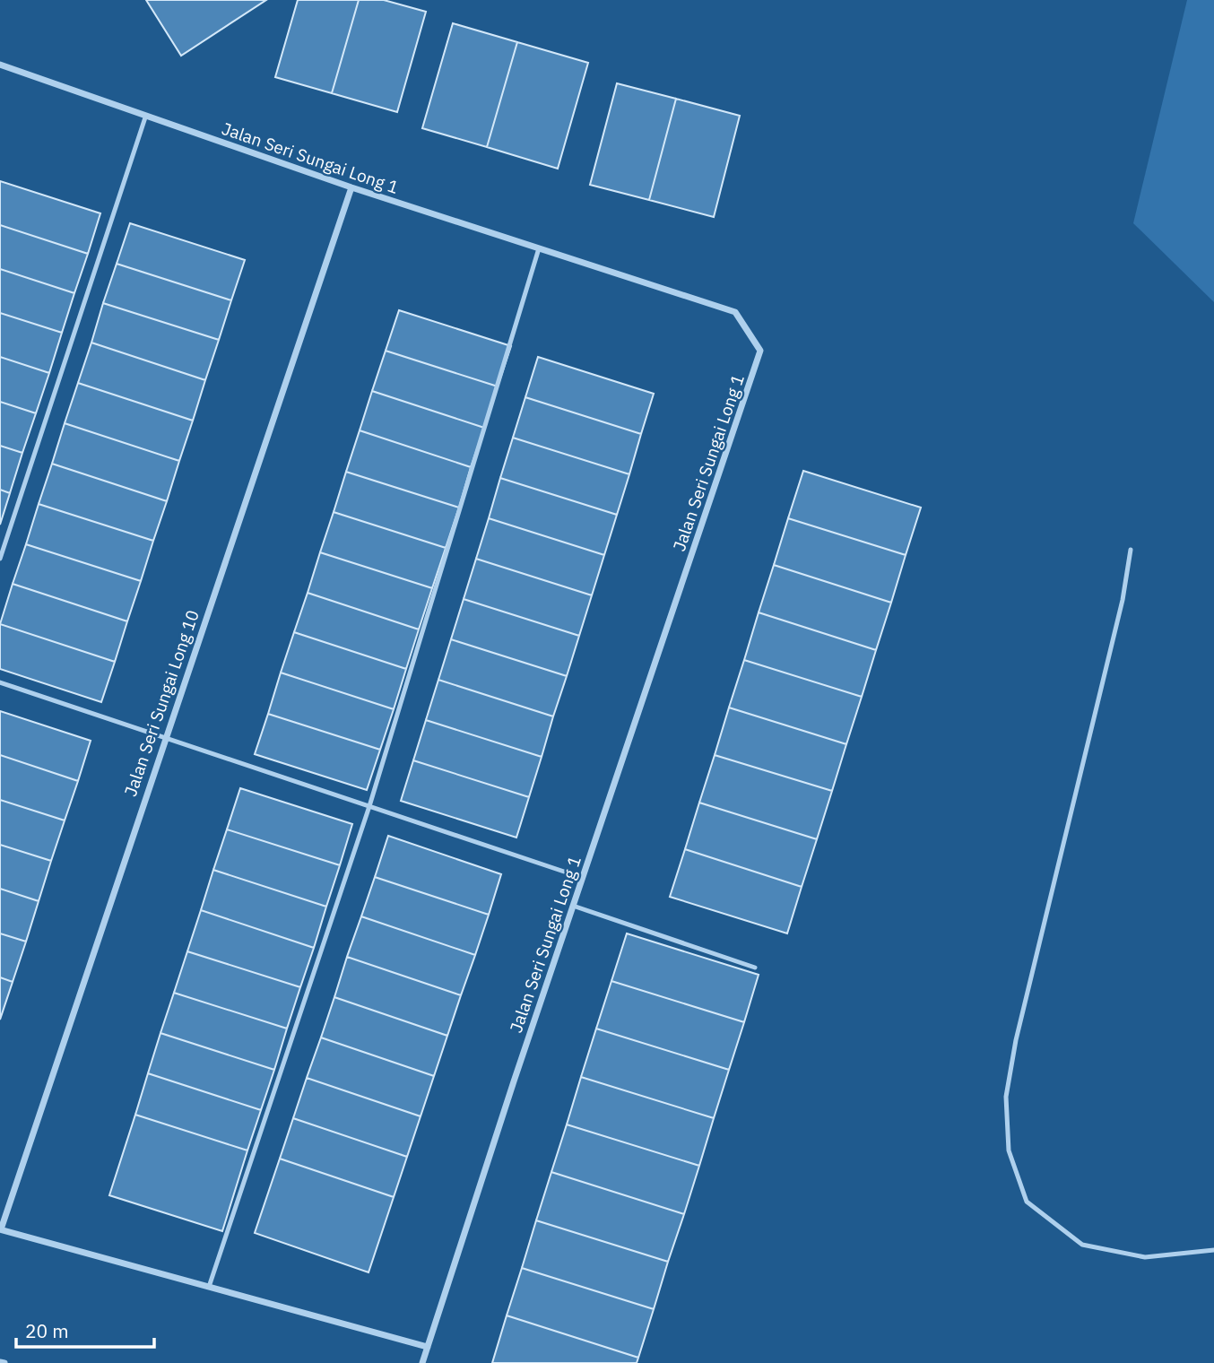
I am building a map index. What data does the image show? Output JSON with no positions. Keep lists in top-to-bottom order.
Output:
{
  "streets": {
    "street": ["Jalan Seri Sungai Long 1", "Jalan Seri Sungai Long 10"]
  },
  "crossings": [
    ["Jalan Seri Sungai Long 1", "Jalan Seri Sungai Long 10"]
  ],
  "scale_bar": "20 m"
}
